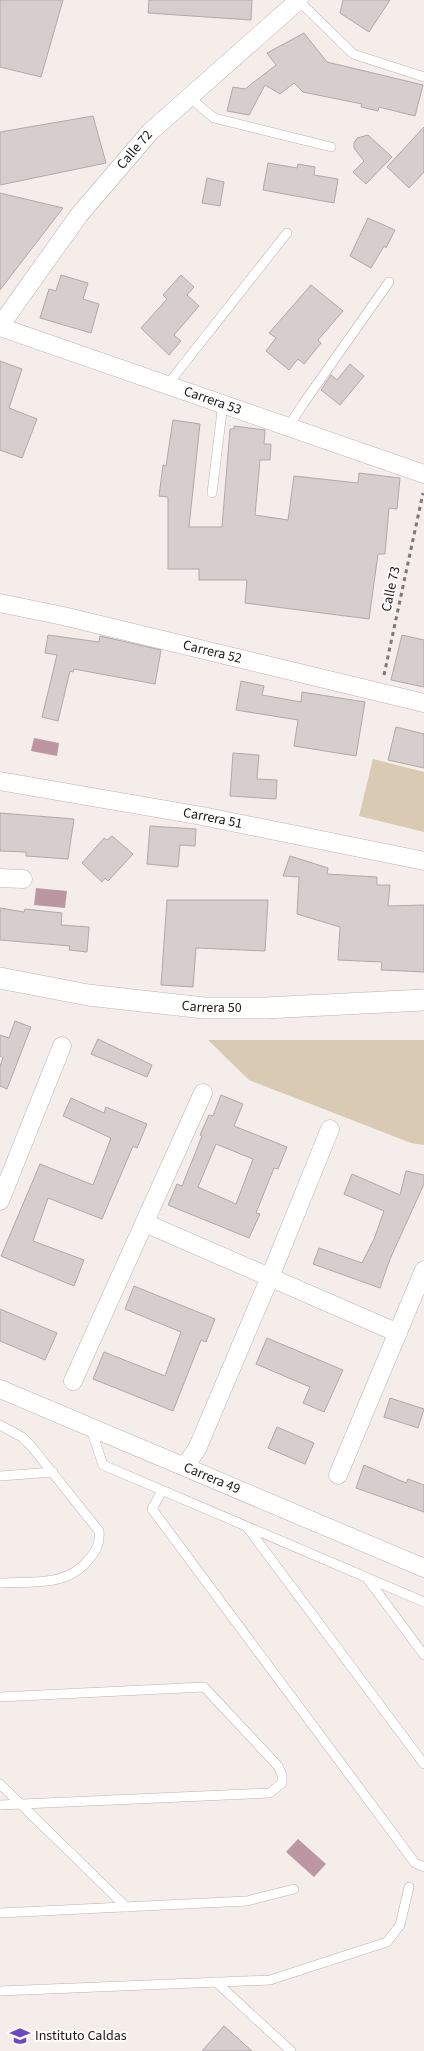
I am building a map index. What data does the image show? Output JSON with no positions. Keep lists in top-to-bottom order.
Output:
{
  "streets": {
    "street": [
      "Calle 72",
      "Carrera 53",
      "Carrera 52",
      "Carrera 51",
      "Carrera 50",
      "Carrera 49"
    ],
    "path": ["Calle 73"]
  },
  "crossings": [
    ["Calle 72", "Carrera 53"],
    ["Calle 73", "Carrera 52"]
  ],
  "places": {
    "school or university": ["Instituto Caldas"]
  }
}
